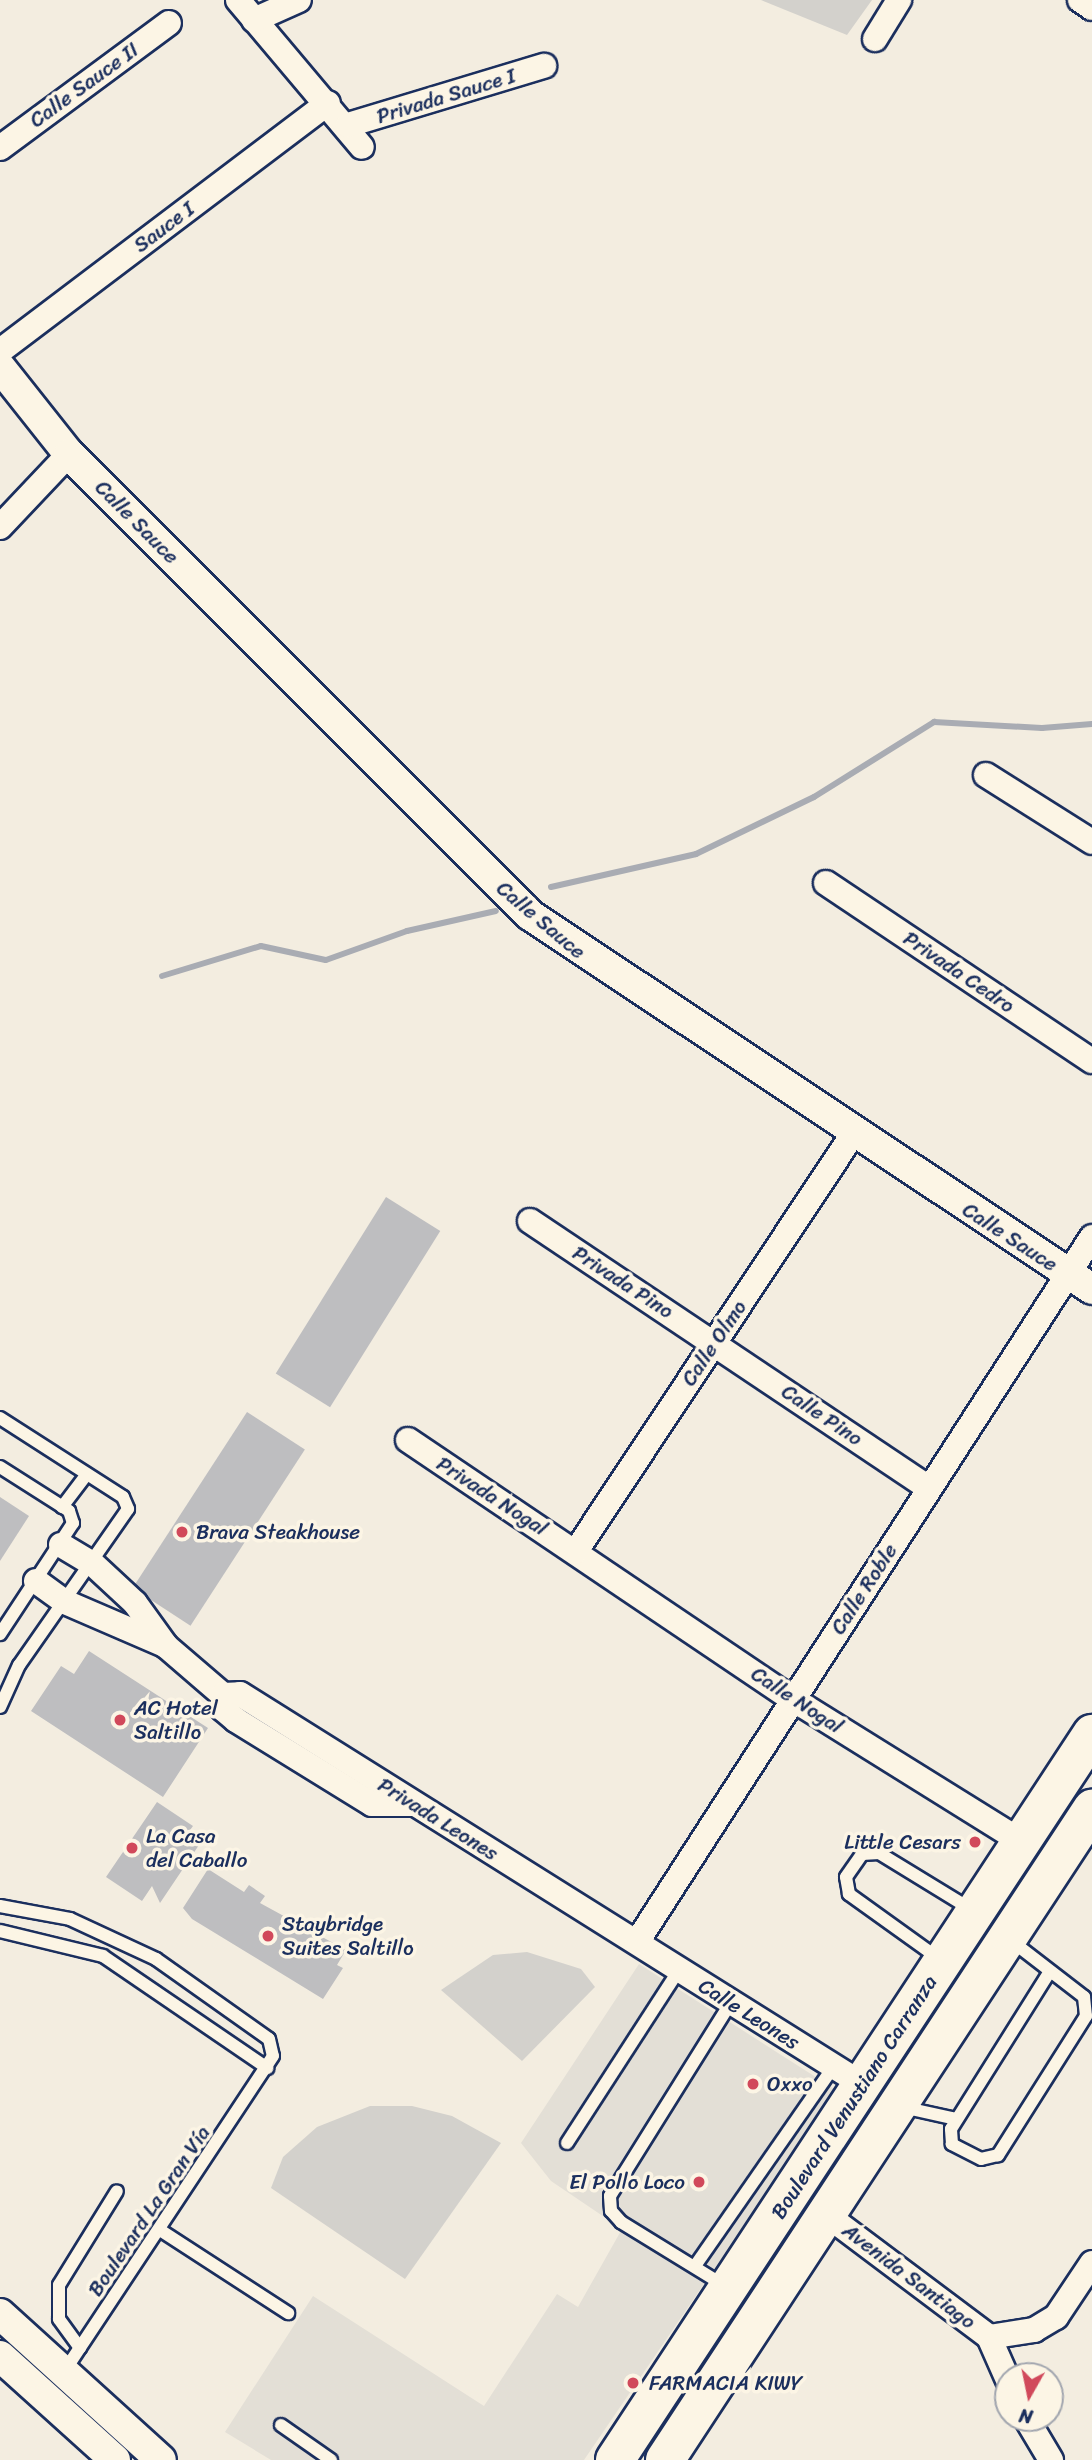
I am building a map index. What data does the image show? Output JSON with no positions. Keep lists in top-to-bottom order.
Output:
{
  "streets": {
    "main road": ["Boulevard Venustiano Carranza"],
    "street": [
      "Calle Sauce II",
      "Privada Sauce I",
      "Sauce I",
      "Calle Sauce",
      "Privada Cedro",
      "Privada Pino",
      "Calle Olmo",
      "Calle Pino",
      "Privada Nogal",
      "Calle Roble",
      "Calle Nogal",
      "Privada Leones",
      "Calle Leones",
      "Avenida Santiago"
    ],
    "lane": ["Boulevard La Gran Vía"]
  },
  "crossings": [
    ["Calle Sauce", "Calle Olmo"],
    ["Calle Sauce", "Calle Roble"],
    ["Privada Pino", "Calle Olmo"],
    ["Privada Pino", "Calle Pino"],
    ["Calle Olmo", "Calle Pino"],
    ["Calle Olmo", "Privada Nogal"],
    ["Calle Olmo", "Calle Nogal"],
    ["Calle Pino", "Calle Roble"],
    ["Privada Nogal", "Calle Nogal"],
    ["Calle Roble", "Calle Nogal"],
    ["Calle Roble", "Privada Leones"],
    ["Calle Roble", "Calle Leones"],
    ["Calle Nogal", "Boulevard Venustiano Carranza"],
    ["Privada Leones", "Calle Leones"],
    ["Calle Leones", "Boulevard Venustiano Carranza"],
    ["Boulevard Venustiano Carranza", "Avenida Santiago"]
  ],
  "places": [
    "Brava Steakhouse",
    "AC Hotel Saltillo",
    "Little Cesars",
    "La Casa del Caballo",
    "Staybridge Suites Saltillo",
    "Oxxo",
    "El Pollo Loco",
    "FARMACIA KIWY"
  ],
  "north": "bottom"
}
